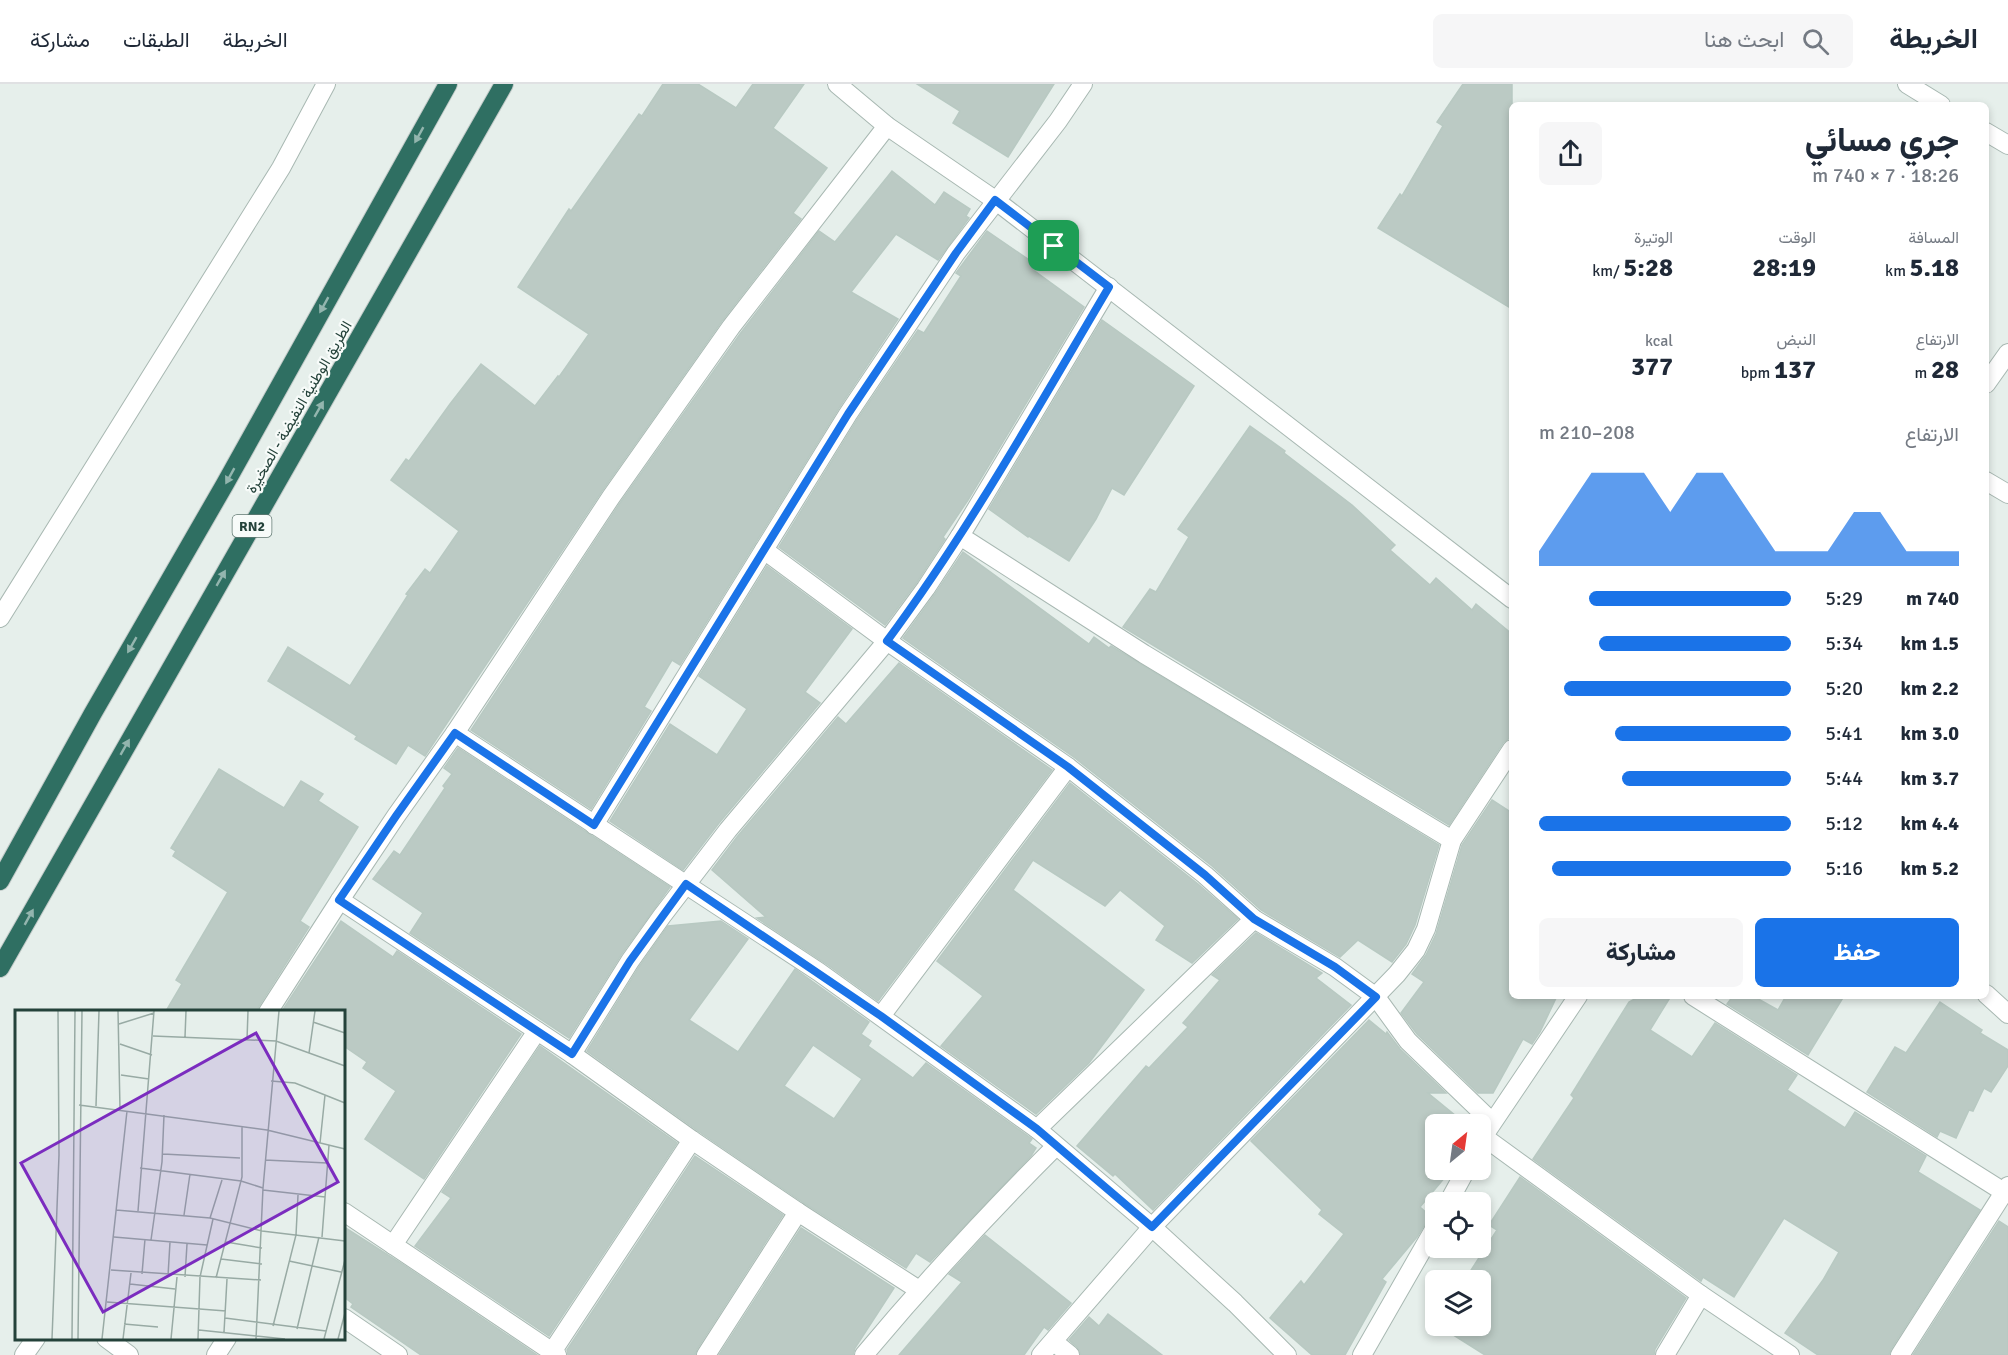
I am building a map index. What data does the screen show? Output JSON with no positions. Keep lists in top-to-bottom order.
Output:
{
  "streets": {
    "highway": ["الطريق الوطنية النفيضة - الصخيرة", "RN2"]
  },
  "north": "top right",
  "page": {
    "header": "الخريطة",
    "search": "ابحث هنا",
    "nav": ["الخريطة", "الطبقات", "مشاركة"],
    "heading": ["جري مسائي", "18:26 · 7 × 740 m"],
    "stats": [
      ["المسافة", "5.18 km"],
      ["الوقت", "28:19"],
      ["الوتيرة", "5:28 /km"],
      ["الارتفاع", "28 m"],
      ["النبض", "137 bpm"],
      ["kcal", "377"]
    ],
    "chart": ["الارتفاع", "208–210 m"],
    "list": [
      {
        "name": "740 m",
        "note": "5:29"
      },
      {
        "name": "1.5 km",
        "note": "5:34"
      },
      {
        "name": "2.2 km",
        "note": "5:20"
      },
      {
        "name": "3.0 km",
        "note": "5:41"
      },
      {
        "name": "3.7 km",
        "note": "5:44"
      },
      {
        "name": "4.4 km",
        "note": "5:12"
      },
      {
        "name": "5.2 km",
        "note": "5:16"
      }
    ],
    "buttons": ["حفظ", "مشاركة"]
  }
}
